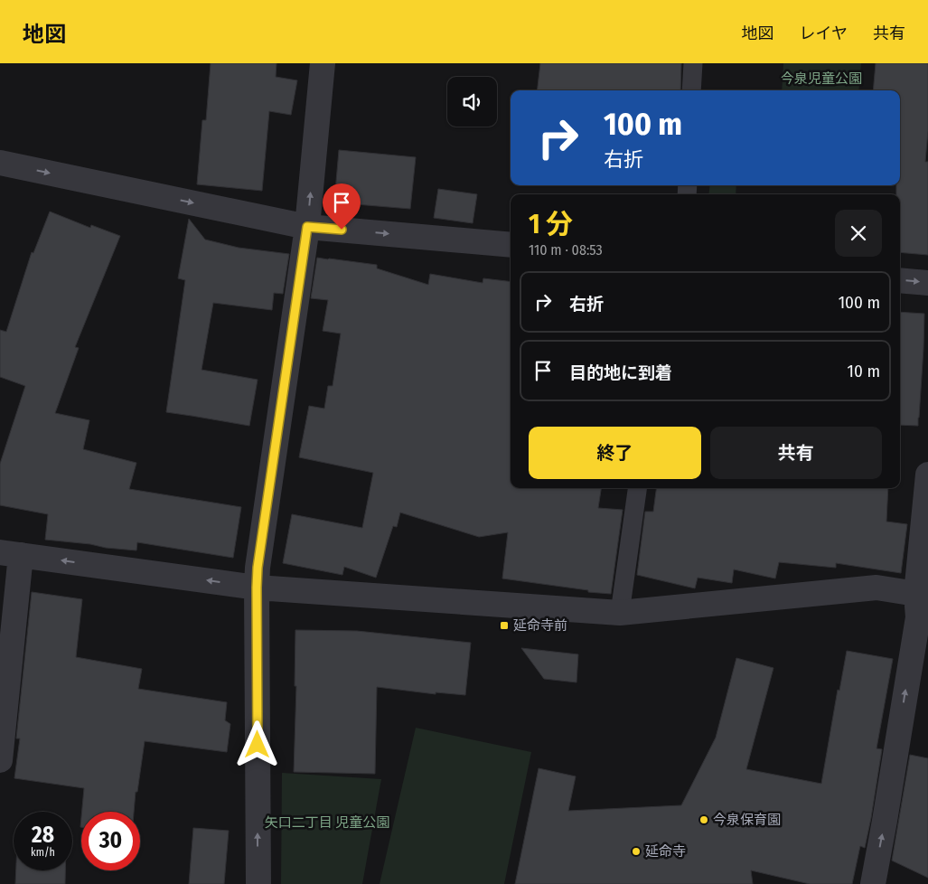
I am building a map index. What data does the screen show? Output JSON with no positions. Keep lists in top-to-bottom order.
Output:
{
  "parks": ["今泉児童公園", "矢口二丁目 児童公園"],
  "places": {
    "transit": ["延命寺前"],
    "other": ["今泉保育園", "延命寺"]
  },
  "page": {
    "header": "地図",
    "nav": ["地図", "レイヤ", "共有"],
    "turn": ["100 m", "右折"],
    "heading": ["1 分", "110 m · 08:53"],
    "list": [
      {
        "name": "右折",
        "value": "100 m"
      },
      {
        "name": "目的地に到着",
        "value": "10 m"
      }
    ],
    "buttons": ["終了", "共有"],
    "speed": "28 km/h",
    "limit": "30"
  }
}
